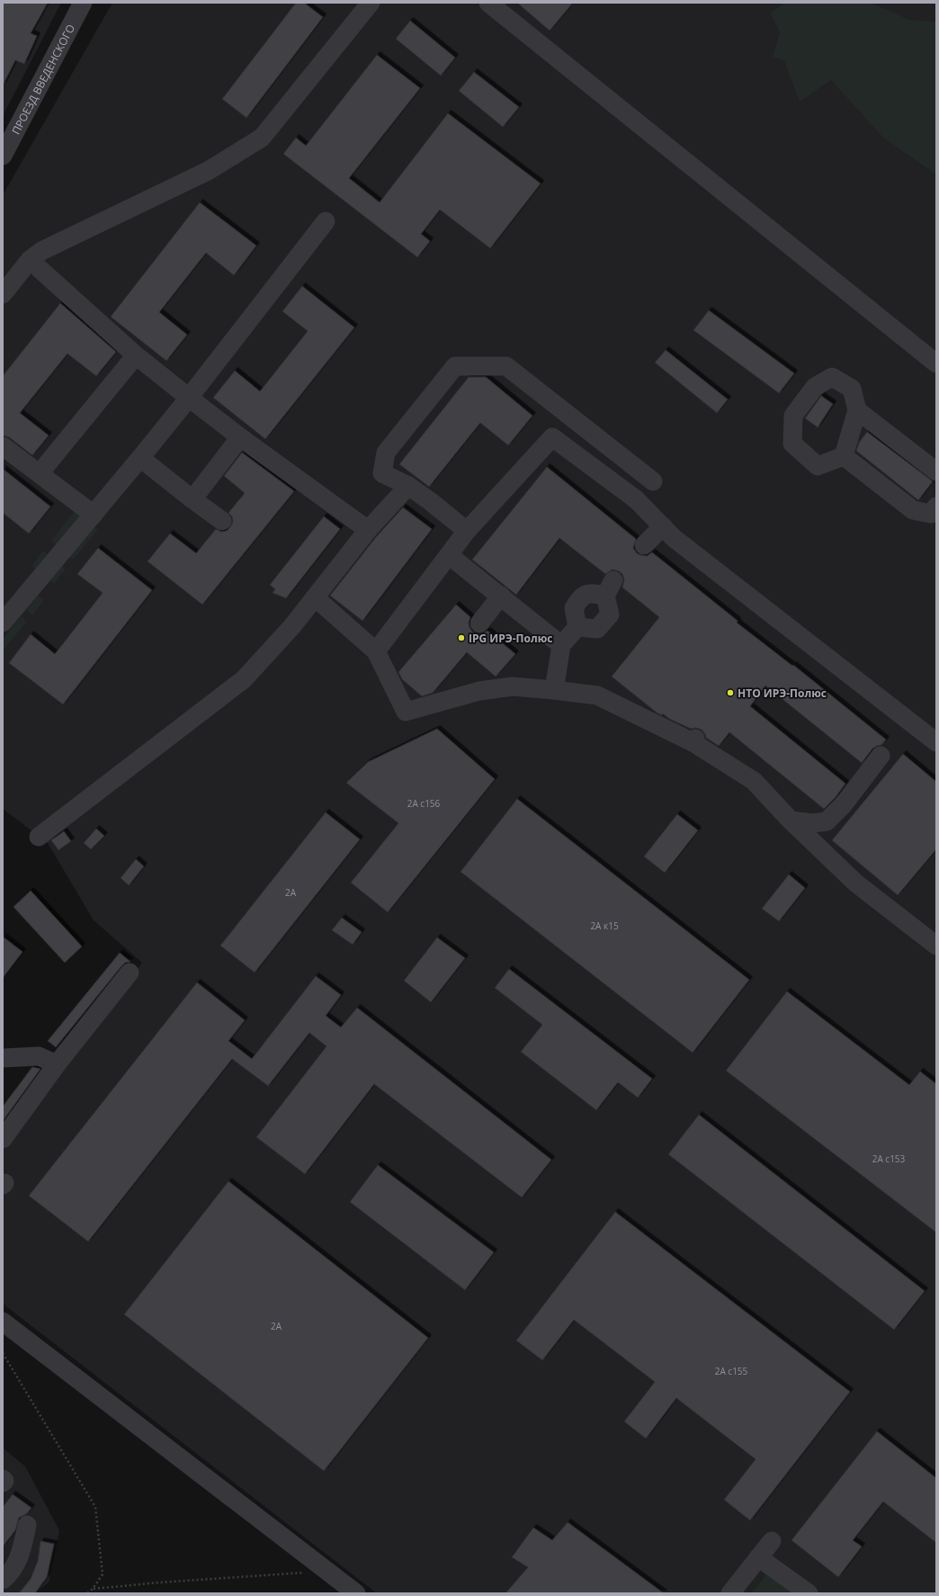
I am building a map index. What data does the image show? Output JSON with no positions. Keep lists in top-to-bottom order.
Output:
{
  "streets": {
    "street": ["ПРОЕЗД ВВЕДЕНСКОГО"]
  },
  "places": ["IPG ИРЭ-Полюс", "НТО ИРЭ-Полюс"],
  "house_numbers": [
    "2А с156",
    "2А",
    "2А к15",
    "2А с153",
    "2А",
    "2А с155"
  ]
}
